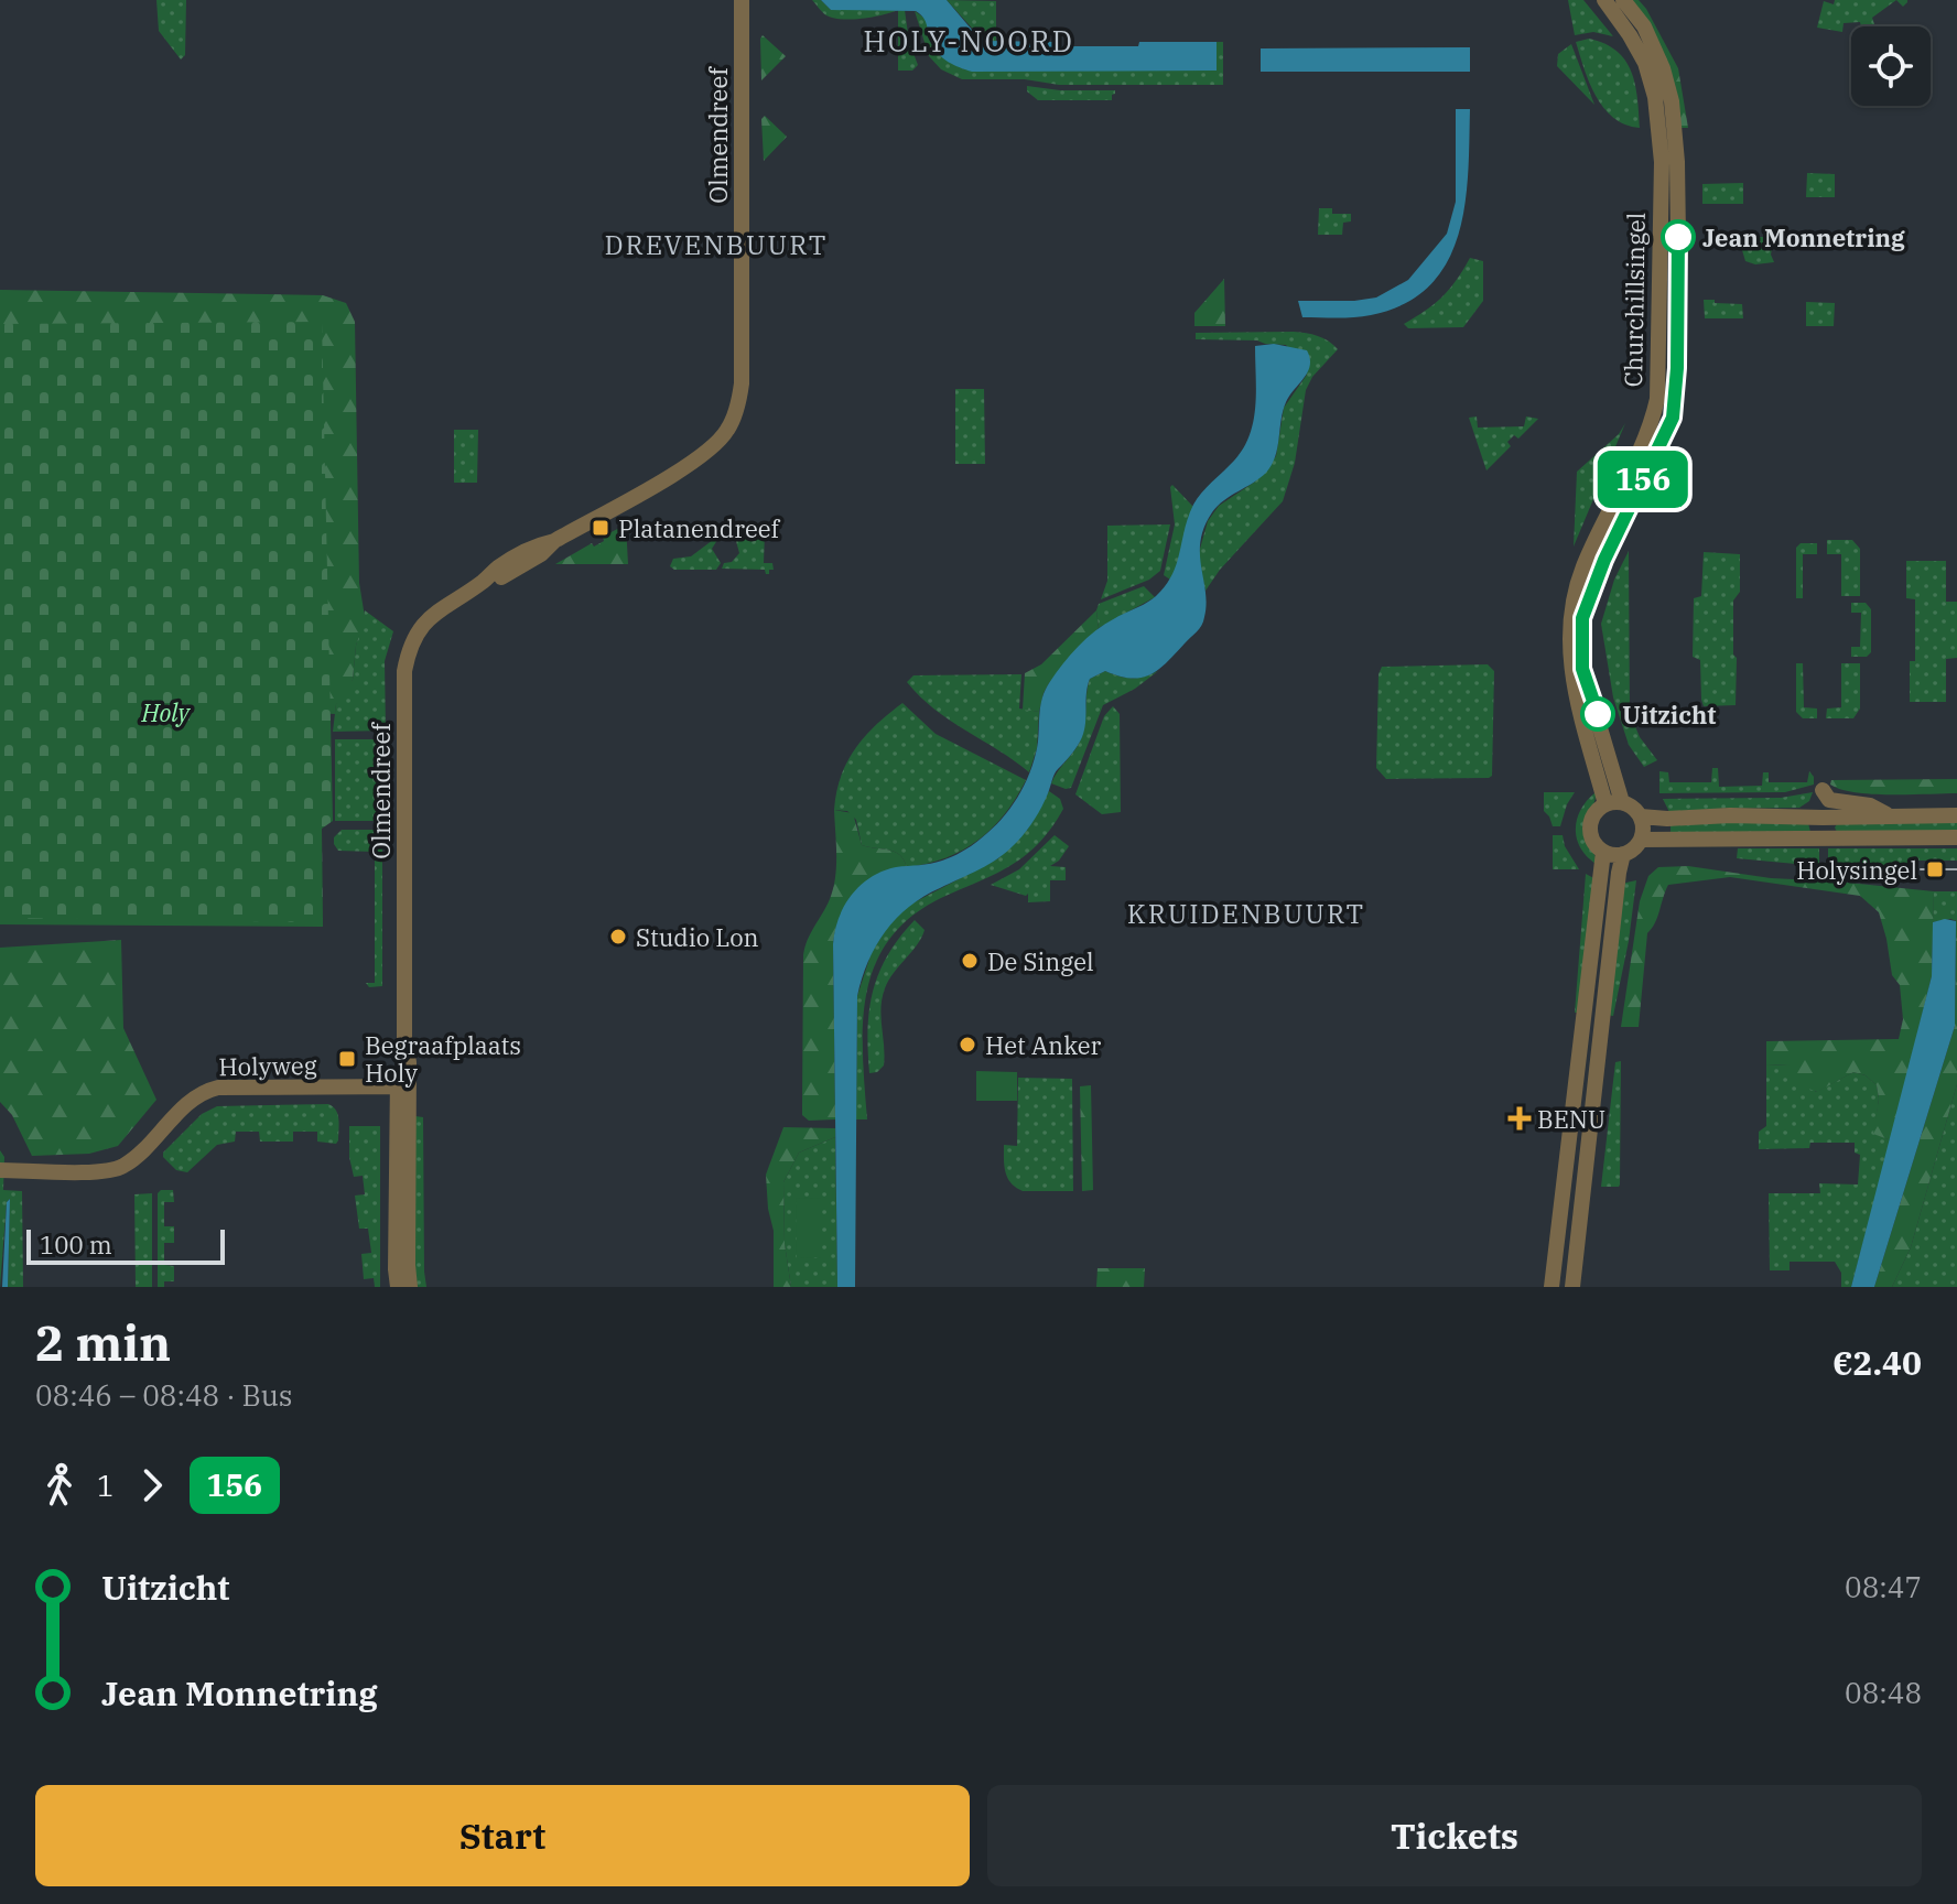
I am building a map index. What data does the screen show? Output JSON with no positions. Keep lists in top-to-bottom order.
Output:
{
  "streets": {
    "street": ["Olmendreef", "Churchillsingel", "Holyweg"]
  },
  "crossings": [
    ["Olmendreef", "Holyweg"]
  ],
  "districts": ["HOLY-NOORD", "DREVENBUURT", "KRUIDENBUURT"],
  "parks": ["Holy"],
  "places": {
    "other": [
      "Jean Monnetring",
      "Uitzicht",
      "Studio Lon",
      "De Singel",
      "Het Anker"
    ],
    "transit": ["Platanendreef", "Holysingel", "Begraafplaats Holy"],
    "health": ["BENU"]
  },
  "lines": ["bus line 156"],
  "scale_bar": "100 m",
  "page": {
    "on_map": "156",
    "scale": "100 m",
    "heading": ["2 min", "08:46 – 08:48 · Bus", "€2.40"],
    "legs": ["1", "156"],
    "list": [
      {
        "name": "Uitzicht",
        "value": "08:47"
      },
      {
        "name": "Jean Monnetring",
        "value": "08:48"
      }
    ],
    "buttons": ["Start", "Tickets"]
  }
}
